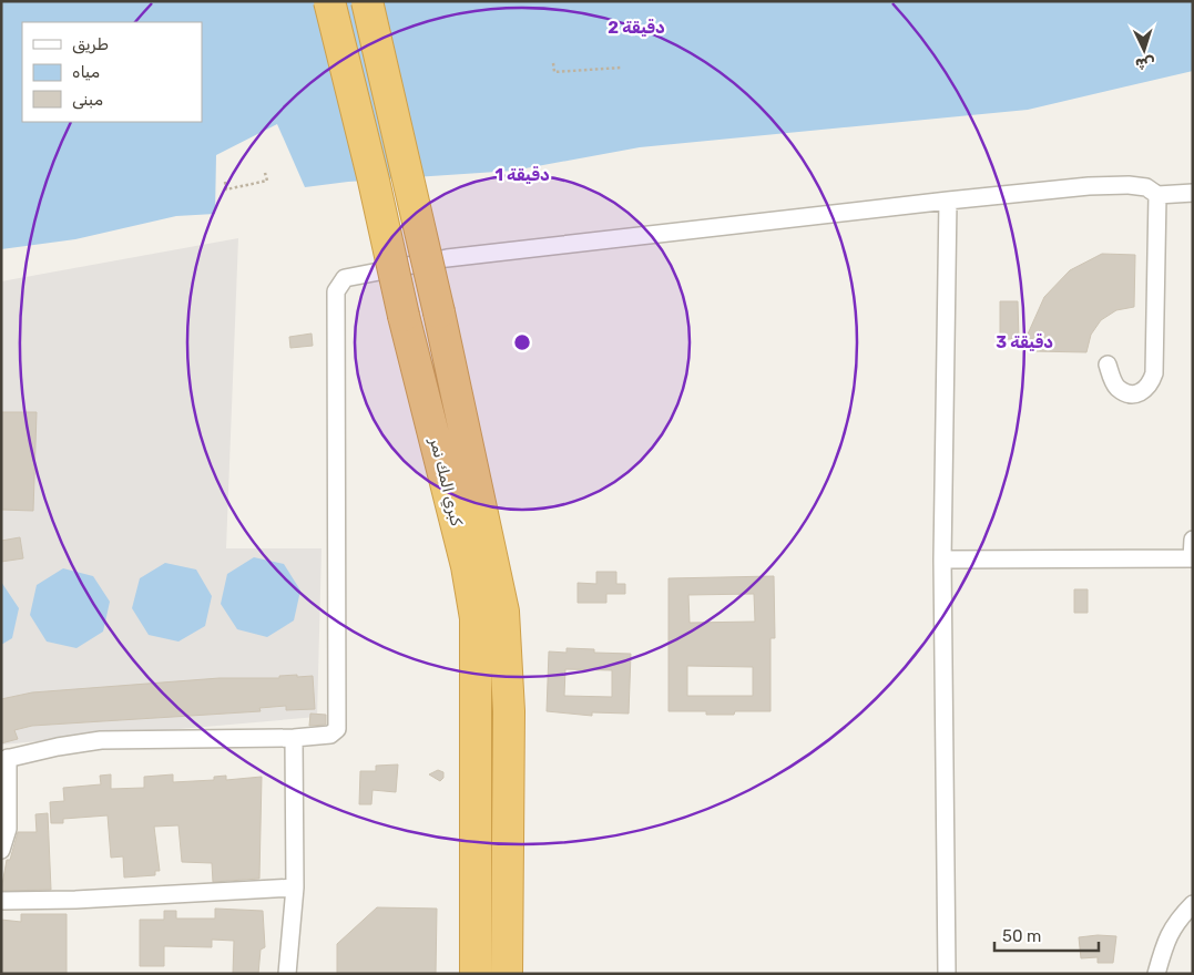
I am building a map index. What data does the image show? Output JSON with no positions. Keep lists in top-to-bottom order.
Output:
{
  "streets": {
    "highway": ["كبري المك نمر"]
  },
  "legend": ["طريق", "مياه", "مبنى"],
  "scale_bar": "50 m",
  "north": "bottom",
  "rings": ["2 دقيقة", "1 دقيقة", "3 دقيقة"]
}
